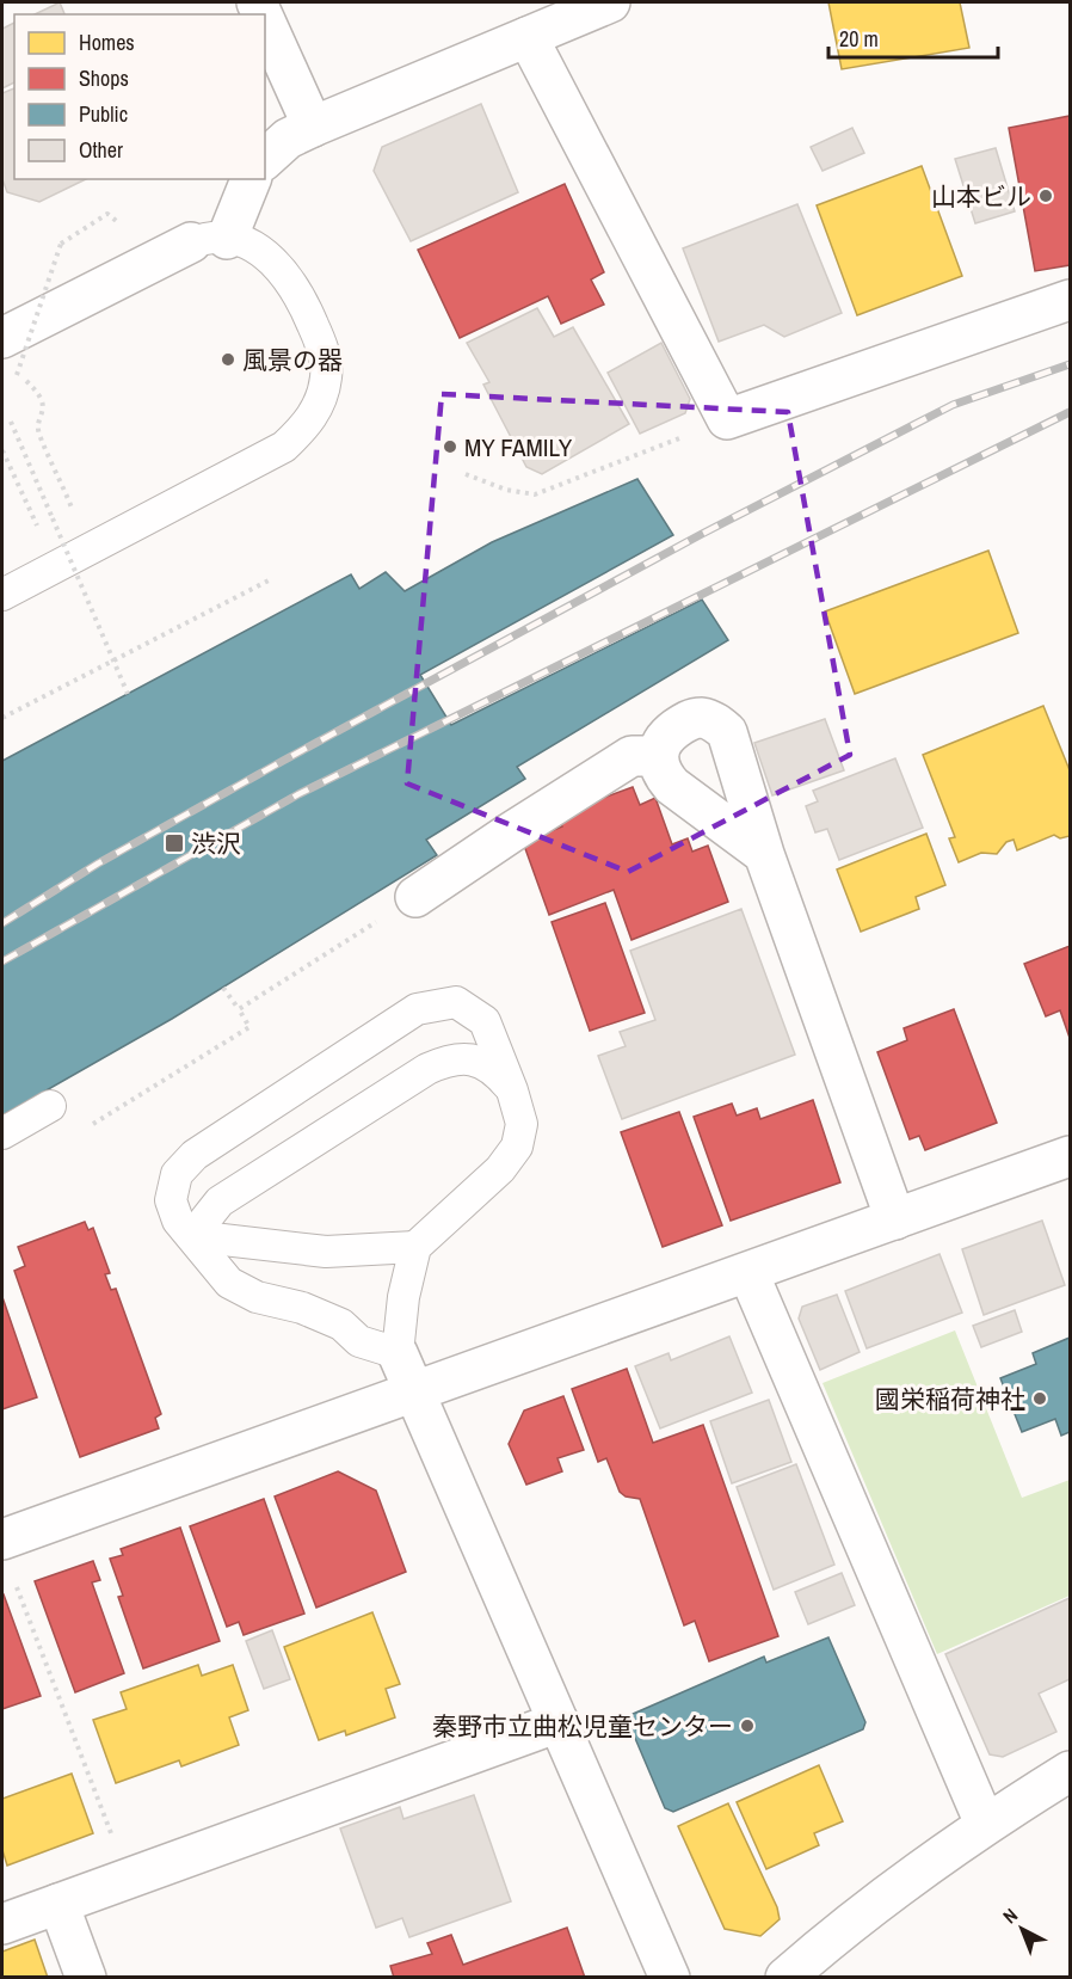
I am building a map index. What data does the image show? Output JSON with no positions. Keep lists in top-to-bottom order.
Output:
{
  "places": {
    "other": [
      "山本ビル",
      "風景の器",
      "MY FAMILY",
      "國栄稲荷神社",
      "秦野市立曲松児童センター"
    ],
    "transit": ["渋沢"]
  },
  "legend": [
    "Homes",
    "Shops",
    "Public",
    "Other"
  ],
  "scale_bar": "20 m",
  "north": "top left"
}
